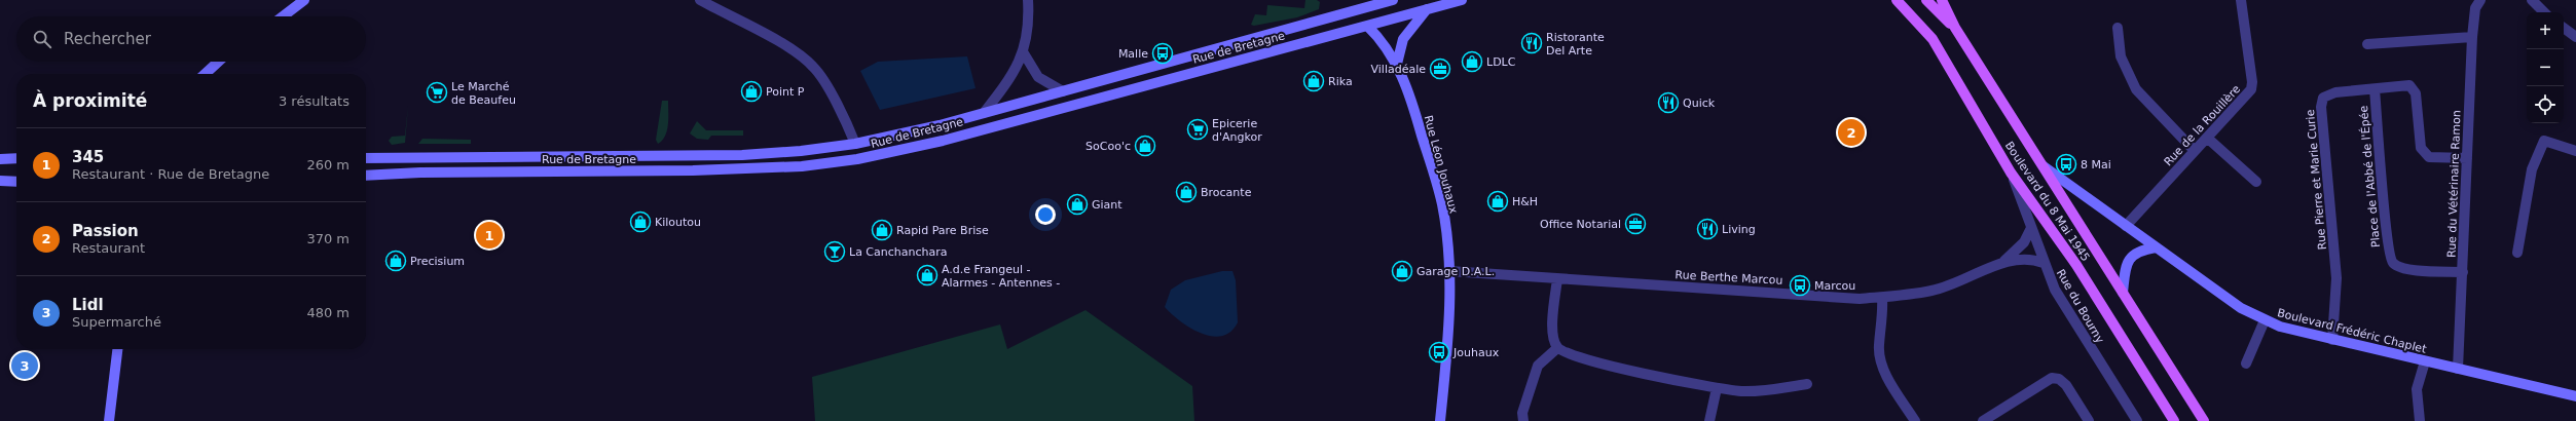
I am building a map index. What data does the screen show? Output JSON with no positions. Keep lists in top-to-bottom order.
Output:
{
  "streets": {
    "main road": [
      "Rue de Bretagne",
      "Rue Léon Jouhaux",
      "Boulevard du 8 Mai 1945",
      "Boulevard Frédéric Chaplet"
    ],
    "street": [
      "Rue de la Rouillère",
      "Place de l'Abbé de l'Épée",
      "Rue Pierre et Marie Curie",
      "Rue du Vétérinaire Ramon",
      "Rue Berthe Marcou",
      "Rue du Bourny"
    ]
  },
  "crossings": [
    ["Rue de Bretagne", "Rue Léon Jouhaux"],
    ["Rue de la Rouillère", "Boulevard Frédéric Chaplet"],
    ["Rue Léon Jouhaux", "Rue Berthe Marcou"],
    ["Place de l'Abbé de l'Épée", "Rue Pierre et Marie Curie"],
    ["Place de l'Abbé de l'Épée", "Rue du Vétérinaire Ramon"],
    ["Rue Pierre et Marie Curie", "Rue du Vétérinaire Ramon"],
    ["Rue Pierre et Marie Curie", "Boulevard Frédéric Chaplet"],
    ["Rue du Vétérinaire Ramon", "Boulevard Frédéric Chaplet"],
    ["Boulevard du 8 Mai 1945", "Rue du Bourny"],
    ["Boulevard du 8 Mai 1945", "Boulevard Frédéric Chaplet"],
    ["Rue Berthe Marcou", "Rue du Bourny"]
  ],
  "places": {
    "restaurant": ["Ristorante Del Arte", "Quick", "Living"],
    "bus stop": [
      "Malle",
      "8 Mai",
      "Marcou",
      "Jouhaux"
    ],
    "shop": [
      "LDLC",
      "Rika",
      "Point P",
      "SoCoo'c",
      "Brocante",
      "H&H",
      "Giant",
      "Kiloutou",
      "Rapid Pare Brise",
      "Precisium",
      "Garage D.A.L.",
      "A.d.e Frangeul - Alarmes - Antennes -"
    ],
    "office": ["Villadéale", "Office Notarial"],
    "supermarket": ["Le Marché de Beaufeu", "Epicerie d'Angkor"],
    "bar": ["La Canchanchara"]
  },
  "page": {
    "map_buttons": ["+", "−"],
    "search": "Rechercher",
    "heading": ["À proximité", "3 résultats"],
    "pins": ["2", "1", "3"],
    "list": [
      {
        "mark": "1",
        "name": "345",
        "note": "Restaurant · Rue de Bretagne",
        "value": "260 m"
      },
      {
        "mark": "2",
        "name": "Passion",
        "note": "Restaurant",
        "value": "370 m"
      },
      {
        "mark": "3",
        "name": "Lidl",
        "note": "Supermarché",
        "value": "480 m"
      }
    ]
  }
}
